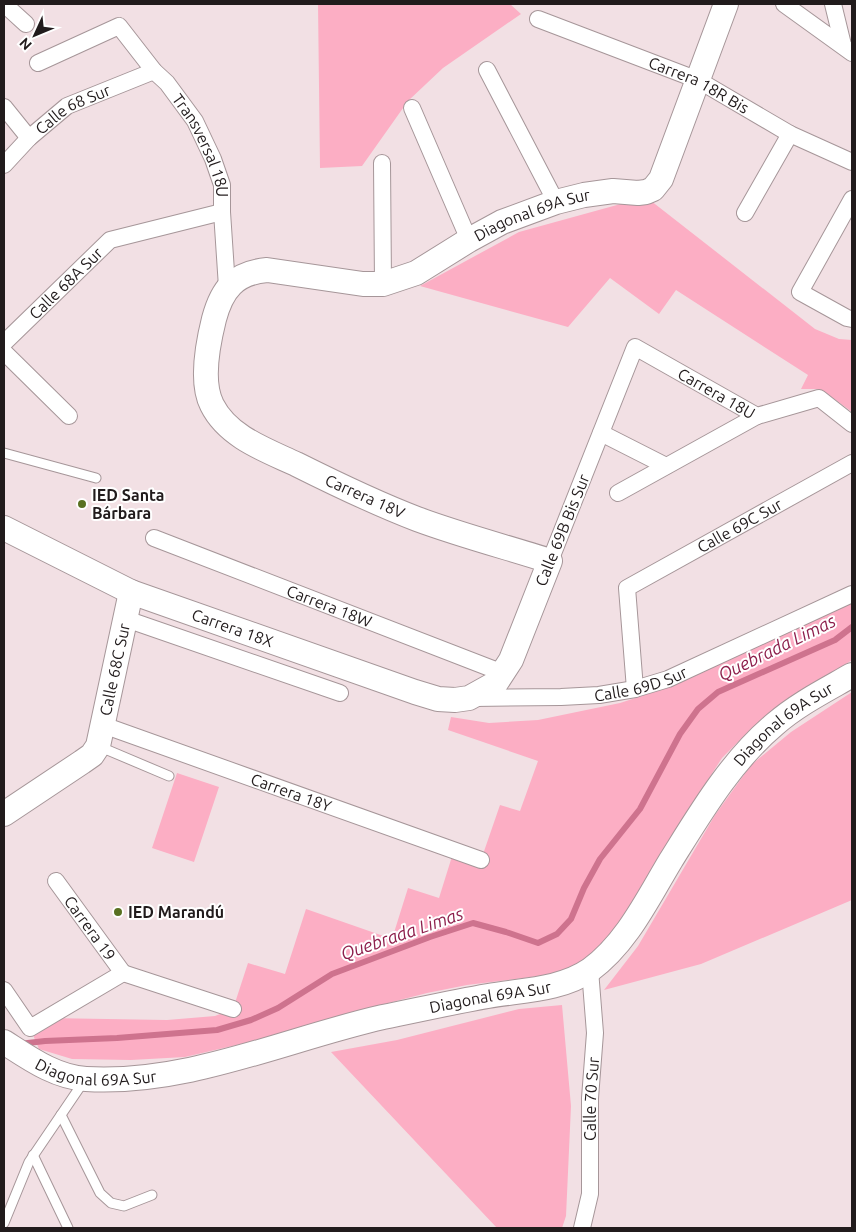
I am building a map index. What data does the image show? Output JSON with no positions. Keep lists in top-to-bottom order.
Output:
{
  "streets": {
    "street": [
      "Carrera 18R Bis",
      "Calle 68 Sur",
      "Transversal 18U",
      "Diagonal 69A Sur",
      "Calle 68A Sur",
      "Carrera 18U",
      "Carrera 18V",
      "Calle 69C Sur",
      "Calle 69B Bis Sur",
      "Carrera 18W",
      "Carrera 18X",
      "Calle 68C Sur",
      "Calle 69D Sur",
      "Carrera 18Y",
      "Carrera 19",
      "Calle 70 Sur"
    ]
  },
  "crossings": [
    ["Carrera 18R Bis", "Diagonal 69A Sur"],
    ["Calle 68 Sur", "Transversal 18U"],
    ["Transversal 18U", "Diagonal 69A Sur"],
    ["Transversal 18U", "Calle 68A Sur"],
    ["Transversal 18U", "Carrera 18V"],
    ["Diagonal 69A Sur", "Carrera 18V"],
    ["Diagonal 69A Sur", "Calle 70 Sur"],
    ["Carrera 18U", "Calle 69B Bis Sur"],
    ["Carrera 18V", "Calle 69B Bis Sur"],
    ["Calle 69C Sur", "Calle 69D Sur"],
    ["Calle 69B Bis Sur", "Carrera 18W"],
    ["Calle 69B Bis Sur", "Carrera 18X"],
    ["Calle 69B Bis Sur", "Calle 69D Sur"],
    ["Carrera 18X", "Calle 68C Sur"],
    ["Carrera 18X", "Calle 69D Sur"],
    ["Calle 68C Sur", "Carrera 18Y"]
  ],
  "water": ["Quebrada Limas"],
  "places": ["IED Santa Bárbara", "IED Marandú"],
  "north": "bottom left"
}
